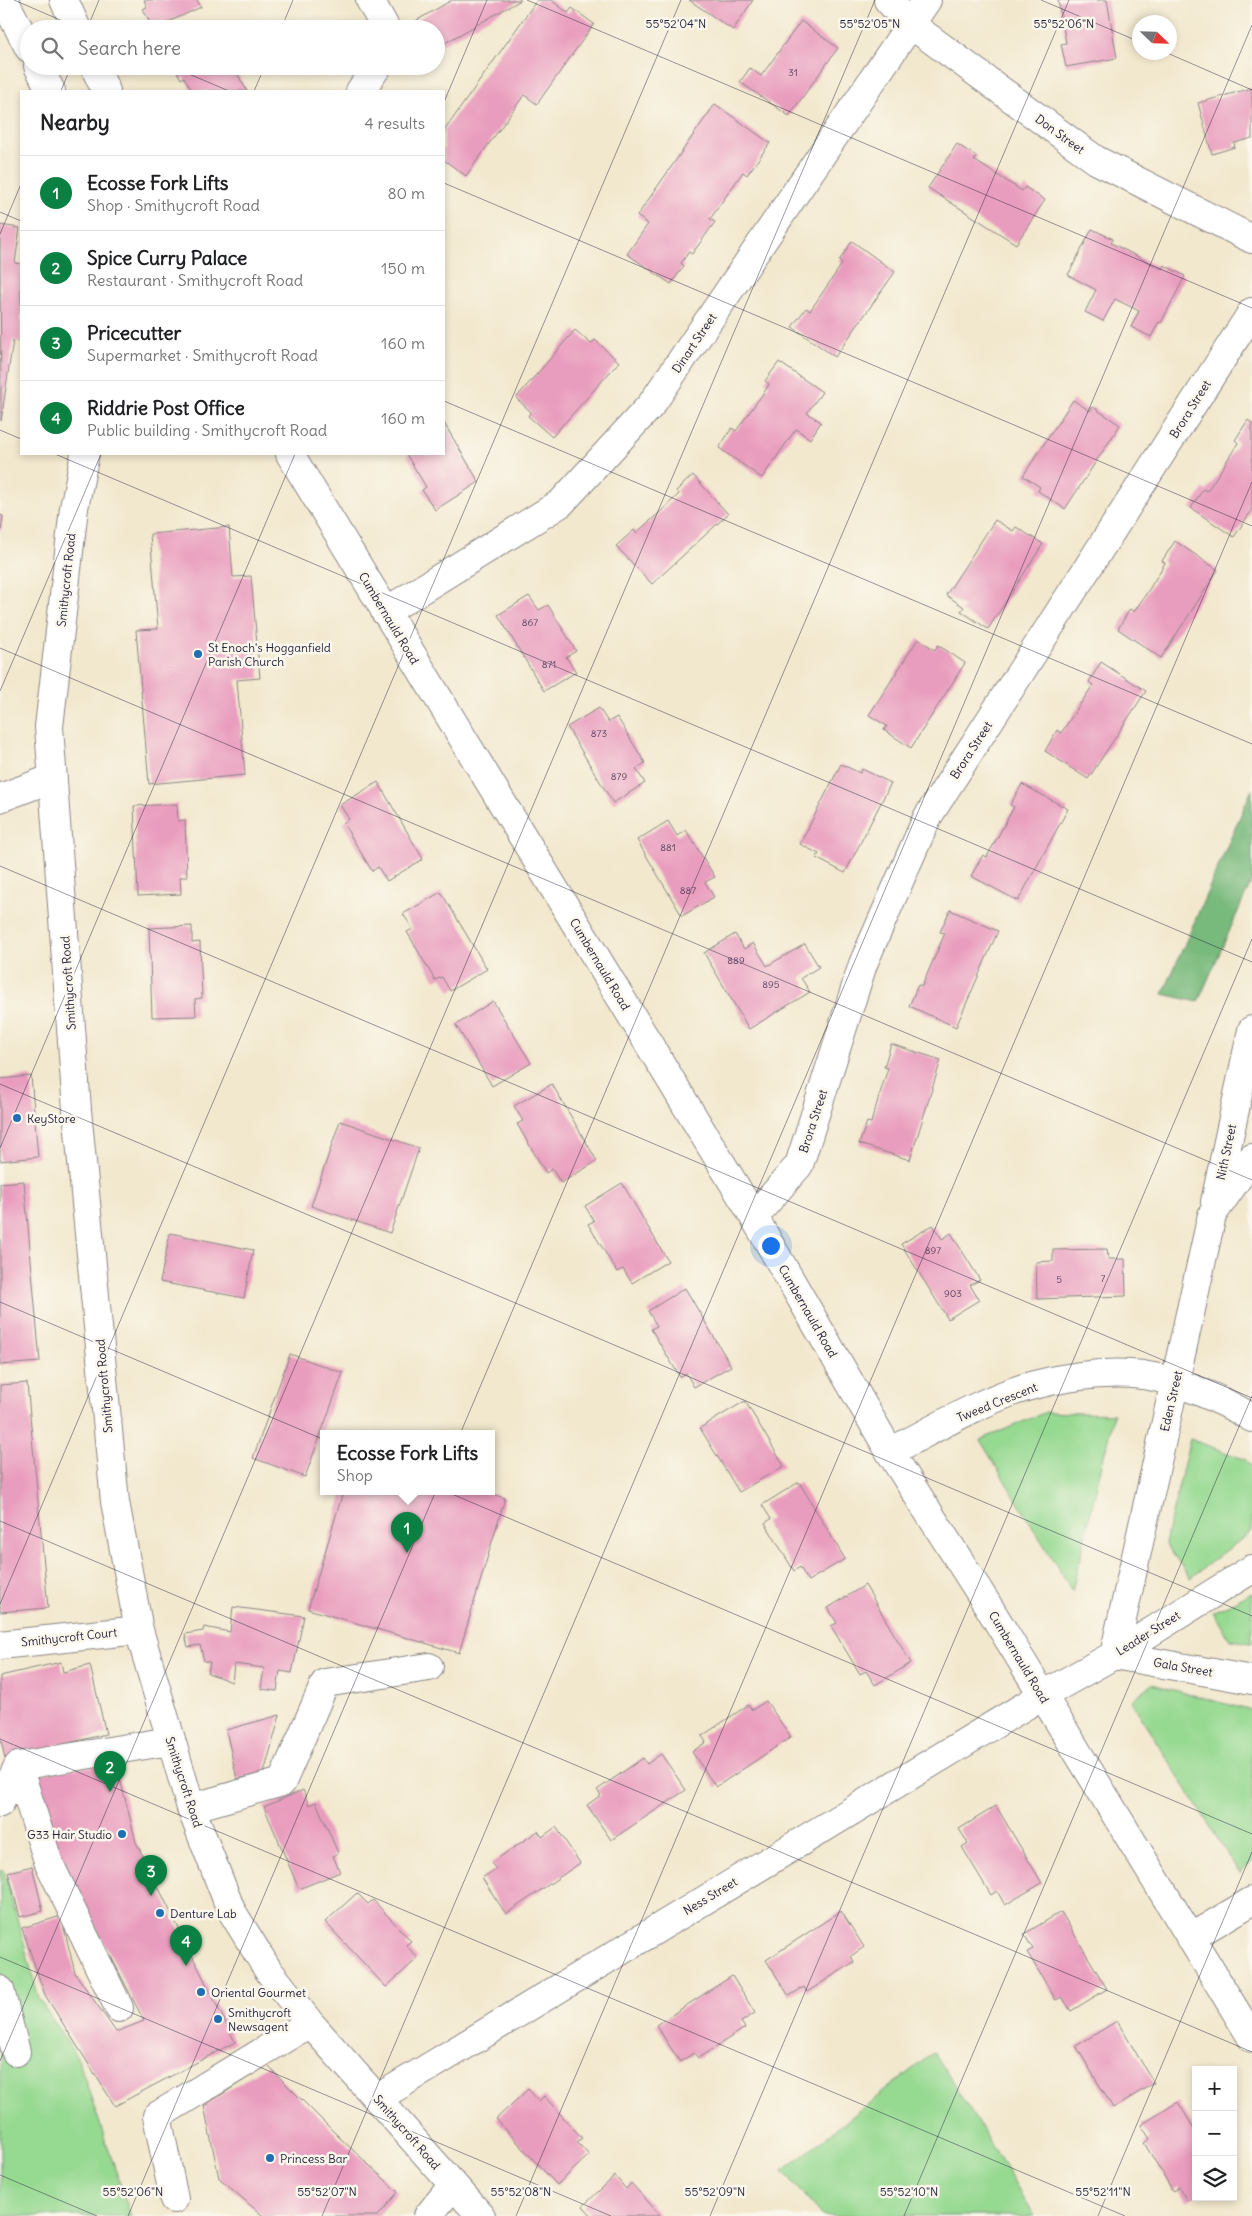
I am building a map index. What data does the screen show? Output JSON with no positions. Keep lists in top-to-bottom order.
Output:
{
  "streets": {
    "street": [
      "Don Street",
      "Dinart Street",
      "Brora Street",
      "Smithycroft Road",
      "Cumbernauld Road",
      "Nith Street",
      "Eden Street",
      "Tweed Crescent",
      "Leader Street",
      "Smithycroft Court",
      "Gala Street",
      "Ness Street"
    ]
  },
  "crossings": [
    ["Don Street", "Dinart Street"],
    ["Dinart Street", "Cumbernauld Road"],
    ["Brora Street", "Cumbernauld Road"],
    ["Smithycroft Road", "Smithycroft Court"],
    ["Smithycroft Road", "Ness Street"],
    ["Cumbernauld Road", "Tweed Crescent"],
    ["Cumbernauld Road", "Leader Street"],
    ["Cumbernauld Road", "Ness Street"],
    ["Nith Street", "Eden Street"],
    ["Eden Street", "Tweed Crescent"],
    ["Eden Street", "Leader Street"],
    ["Eden Street", "Gala Street"],
    ["Leader Street", "Gala Street"],
    ["Leader Street", "Ness Street"]
  ],
  "places": [
    "St Enoch's Hogganfield Parish Church",
    "KeyStore",
    "G33 Hair Studio",
    "Denture Lab",
    "Oriental Gourmet",
    "Smithycroft Newsagent",
    "Princess Bar"
  ],
  "house_numbers": [
    "31",
    "867",
    "871",
    "873",
    "879",
    "881",
    "887",
    "889",
    "895",
    "897",
    "7",
    "5",
    "903"
  ],
  "north": "bottom right",
  "page": {
    "search": "Search here",
    "heading": ["Nearby", "4 results"],
    "list": [
      {
        "mark": "1",
        "name": "Ecosse Fork Lifts",
        "note": "Shop · Smithycroft Road",
        "value": "80 m"
      },
      {
        "mark": "2",
        "name": "Spice Curry Palace",
        "note": "Restaurant · Smithycroft Road",
        "value": "150 m"
      },
      {
        "mark": "3",
        "name": "Pricecutter",
        "note": "Supermarket · Smithycroft Road",
        "value": "160 m"
      },
      {
        "mark": "4",
        "name": "Riddrie Post Office",
        "note": "Public building · Smithycroft Road",
        "value": "160 m"
      }
    ],
    "popup": ["Ecosse Fork Lifts", "Shop"],
    "pins": [
      "1",
      "2",
      "3",
      "4"
    ],
    "map_buttons": ["+", "−"]
  },
  "coordinates": [
    "55°52'04\"N",
    "55°52'05\"N",
    "55°52'06\"N",
    "55°52'07\"N",
    "55°52'08\"N",
    "55°52'09\"N",
    "55°52'10\"N",
    "55°52'11\"N"
  ]
}
